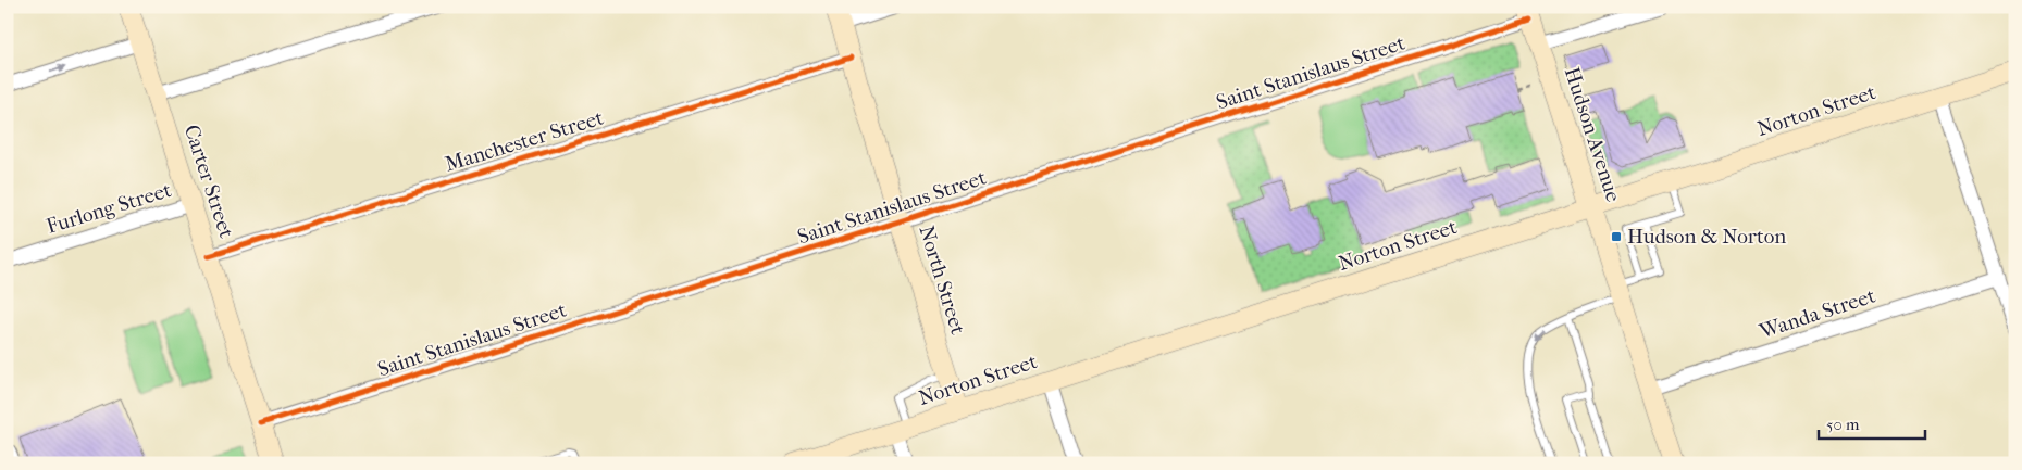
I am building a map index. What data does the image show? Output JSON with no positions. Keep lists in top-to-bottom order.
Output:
{
  "streets": {
    "main road": [
      "Norton Street",
      "Hudson Avenue",
      "Carter Street",
      "North Street"
    ],
    "street": [
      "Saint Stanislaus Street",
      "Manchester Street",
      "Furlong Street",
      "Wanda Street"
    ]
  },
  "crossings": [
    ["Saint Stanislaus Street", "Hudson Avenue"],
    ["Saint Stanislaus Street", "Carter Street"],
    ["Saint Stanislaus Street", "North Street"],
    ["Norton Street", "Hudson Avenue"],
    ["Norton Street", "North Street"],
    ["Hudson Avenue", "Wanda Street"],
    ["Manchester Street", "Carter Street"],
    ["Manchester Street", "North Street"],
    ["Carter Street", "Furlong Street"]
  ],
  "places": {
    "transit": ["Hudson & Norton"]
  },
  "scale_bar": "50 m"
}
